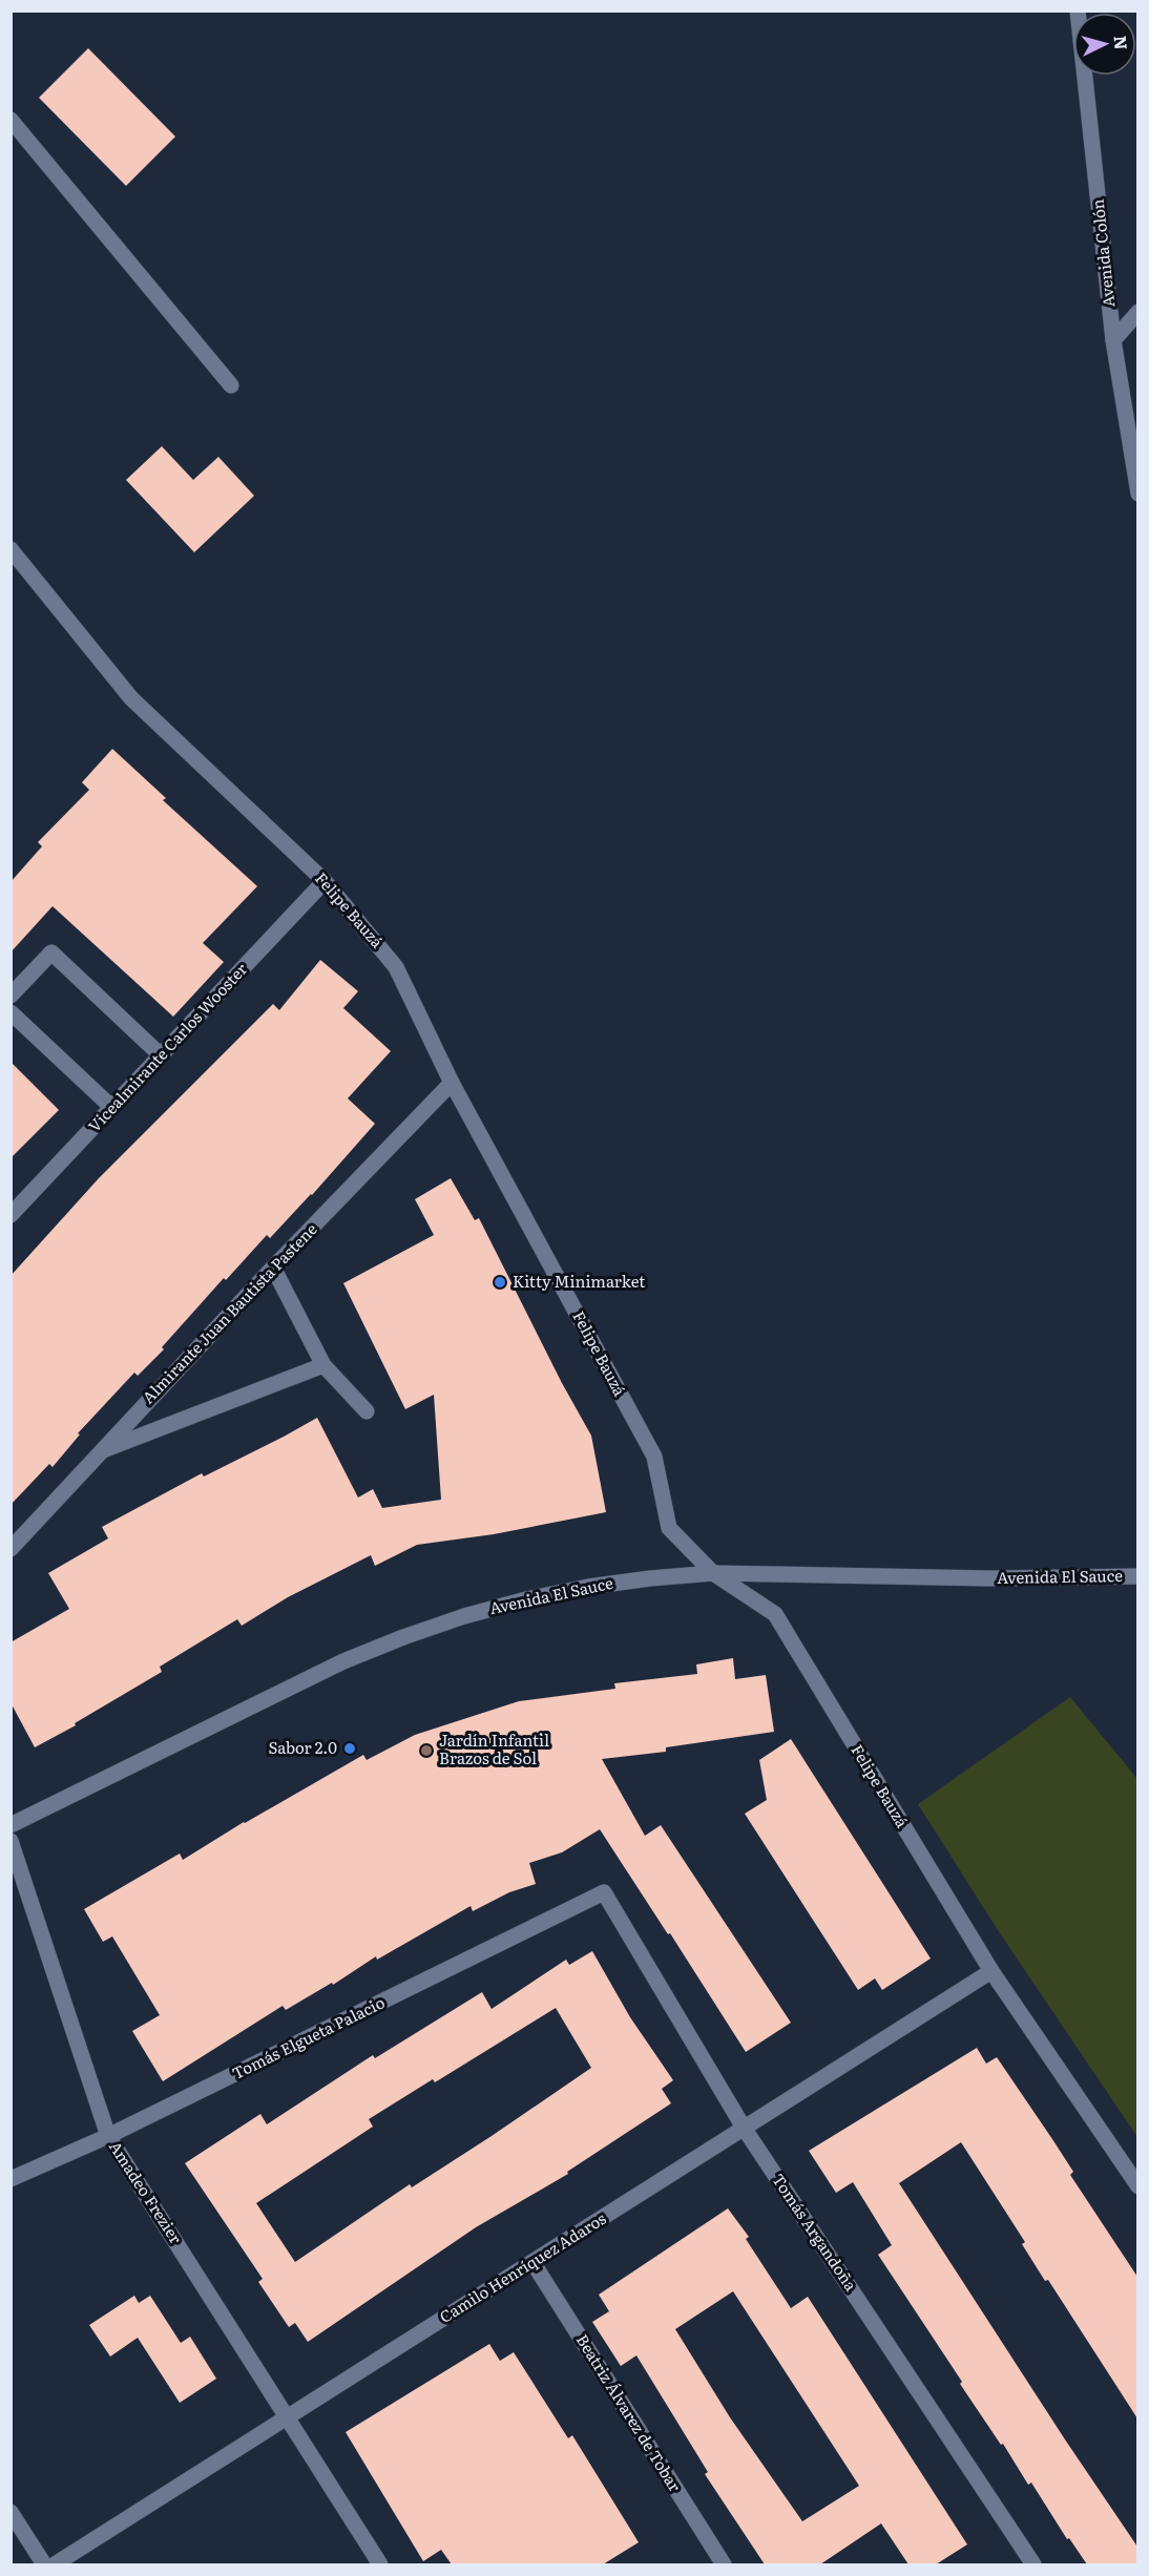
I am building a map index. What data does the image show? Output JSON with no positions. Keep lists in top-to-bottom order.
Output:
{
  "streets": {
    "street": [
      "Avenida Colón",
      "Felipe Bauzá",
      "Vicealmirante Carlos Wooster",
      "Almirante Juan Bautista Pastene",
      "Avenida El Sauce",
      "Tomás Elgueta Palacio",
      "Amadeo Frezier",
      "Tomás Argandoña",
      "Camilo Henríquez Adaros",
      "Beatriz Álvarez de Tobar"
    ]
  },
  "crossings": [
    ["Felipe Bauzá", "Vicealmirante Carlos Wooster"],
    ["Felipe Bauzá", "Almirante Juan Bautista Pastene"],
    ["Felipe Bauzá", "Avenida El Sauce"],
    ["Felipe Bauzá", "Camilo Henríquez Adaros"],
    ["Tomás Elgueta Palacio", "Amadeo Frezier"],
    ["Tomás Elgueta Palacio", "Tomás Argandoña"],
    ["Amadeo Frezier", "Camilo Henríquez Adaros"],
    ["Tomás Argandoña", "Camilo Henríquez Adaros"],
    ["Camilo Henríquez Adaros", "Beatriz Álvarez de Tobar"]
  ],
  "places": ["Kitty Minimarket", "Sabor 2.0", "Jardín Infantil Brazos de Sol"],
  "north": "right"
}
